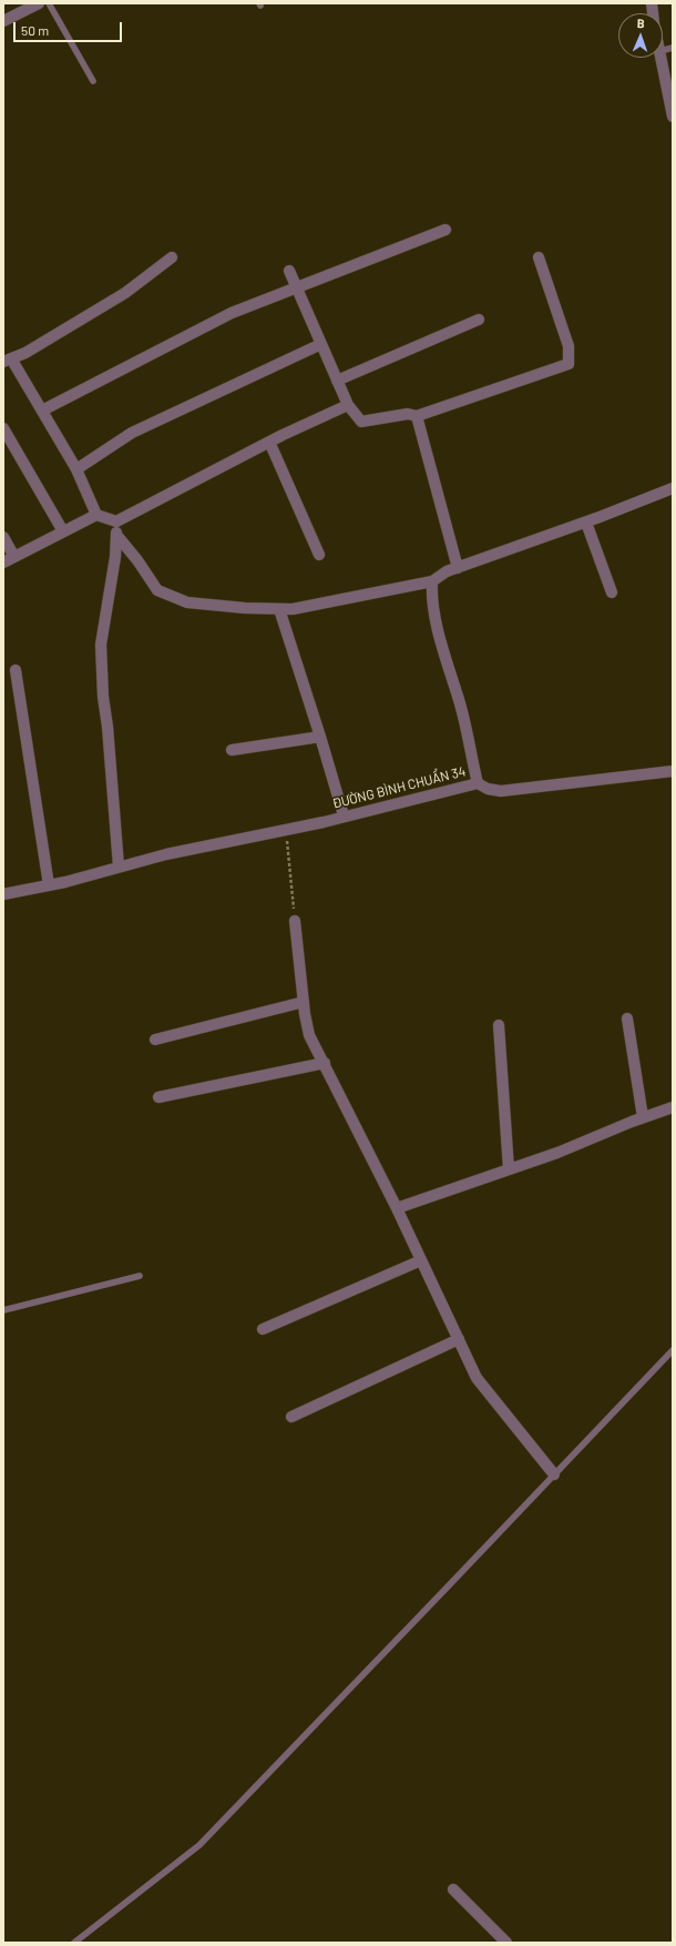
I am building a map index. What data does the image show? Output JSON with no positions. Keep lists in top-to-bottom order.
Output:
{
  "streets": {
    "street": ["ĐƯỜNG BÌNH CHUẨN 34"]
  },
  "scale_bar": "50 m",
  "north": "top"
}
